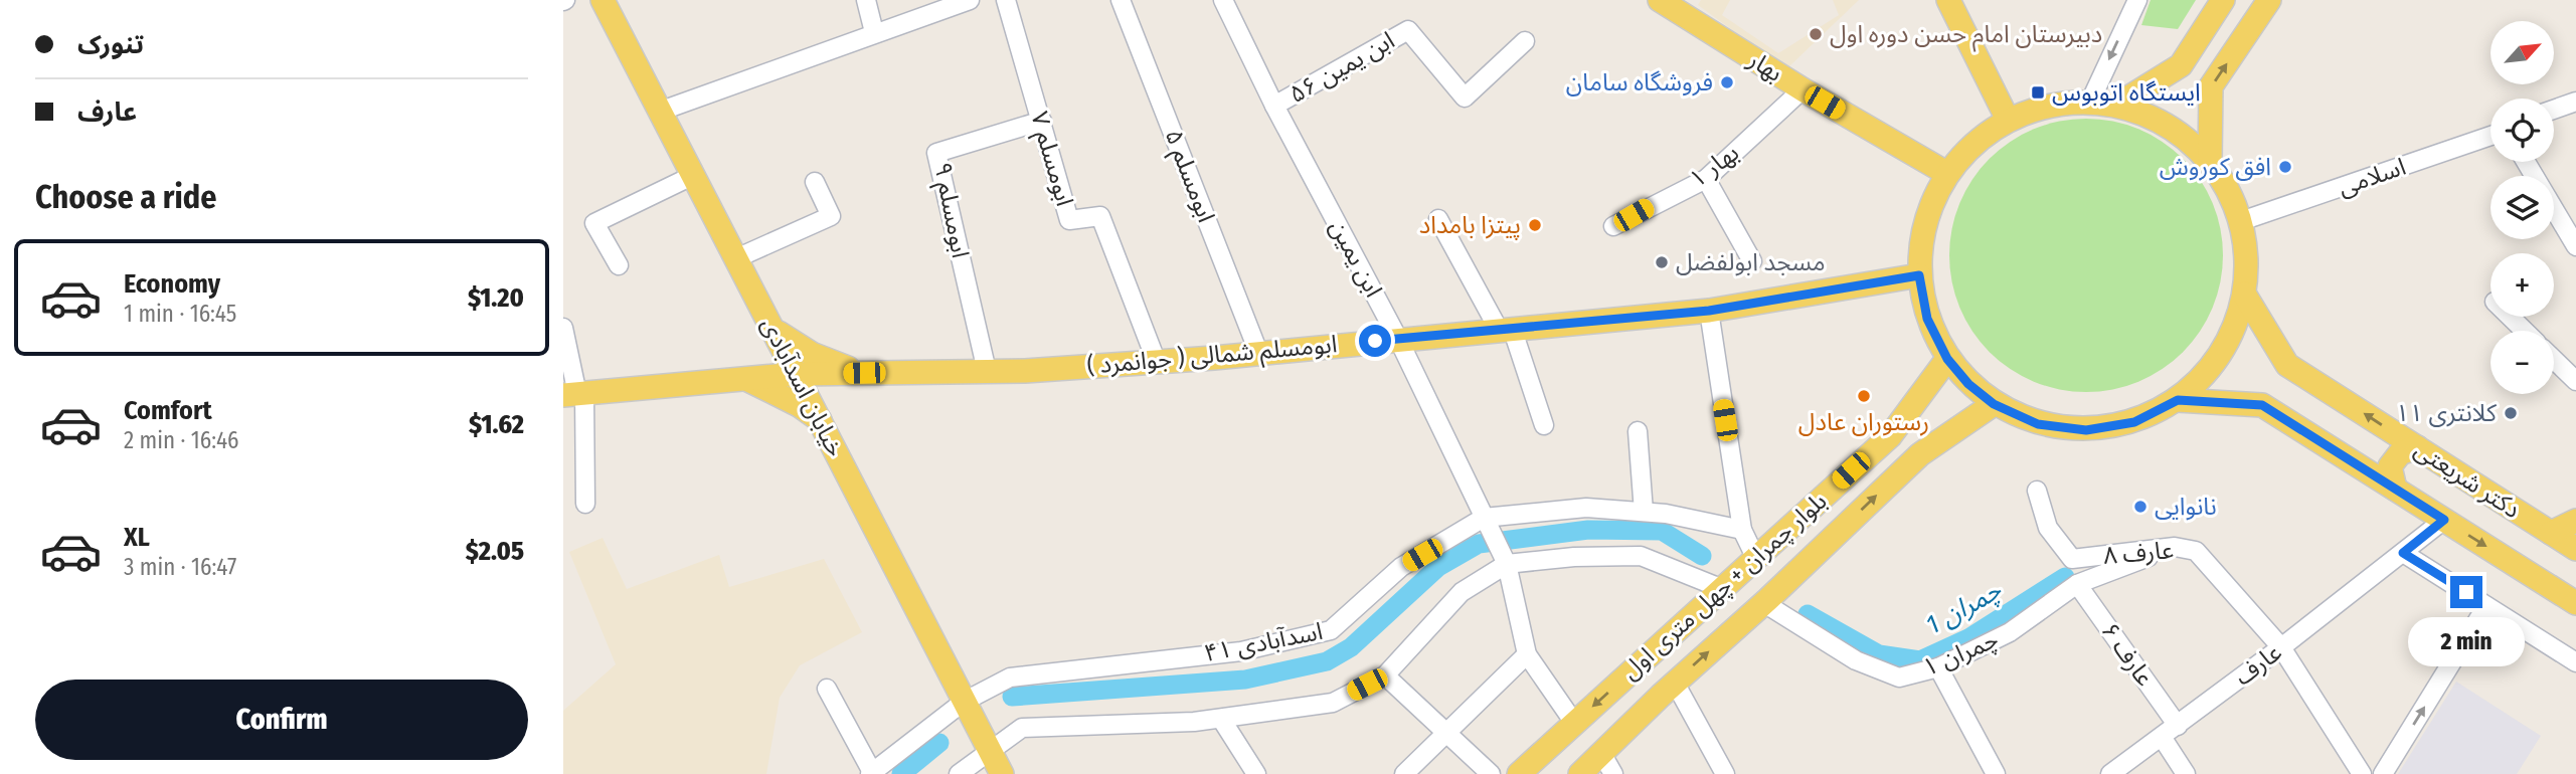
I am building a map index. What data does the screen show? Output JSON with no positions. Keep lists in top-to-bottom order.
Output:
{
  "streets": {
    "main road": [
      "بهار",
      "ابومسلم شمالی ( جوانمرد )",
      "خیابان اسدآبادی",
      "دکتر شریعتی",
      "بلوار چمران + چهل متری اول"
    ],
    "street": [
      "ابن یمین ۵۶",
      "ابومسلم ۷",
      "بهار ۱",
      "ابومسلم ۵",
      "اسلامی",
      "ابومسلم ۹",
      "ابن یمین",
      "عارف ۸",
      "اسدآبادی ۴۱",
      "۱ چمران",
      "عارف ۶",
      "عارف"
    ]
  },
  "crossings": [
    ["بهار", "بهار ۱"],
    ["ابن یمین ۵۶", "ابن یمین"],
    ["ابومسلم ۷", "ابومسلم ۹"],
    ["ابومسلم ۷", "ابومسلم شمالی ( جوانمرد )"],
    ["ابومسلم ۵", "ابومسلم شمالی ( جوانمرد )"],
    ["ابومسلم ۹", "ابومسلم شمالی ( جوانمرد )"],
    ["ابن یمین", "ابومسلم شمالی ( جوانمرد )"],
    ["ابن یمین", "اسدآبادی ۴۱"],
    ["ابومسلم شمالی ( جوانمرد )", "خیابان اسدآبادی"],
    ["خیابان اسدآبادی", "اسدآبادی ۴۱"],
    ["دکتر شریعتی", "عارف"],
    ["عارف ۸", "۱ چمران"],
    ["عارف ۸", "عارف"],
    ["بلوار چمران + چهل متری اول", "۱ چمران"],
    ["۱ چمران", "عارف ۶"],
    ["عارف ۶", "عارف"]
  ],
  "water": ["چمران 1"],
  "places": {
    "other": [
      "دبیرستان امام حسن دوره اول",
      "فروشگاه سامان",
      "افق کوروش",
      "پیتزا بامداد",
      "مسجد ابولفضل",
      "رستوران عادل",
      "کلانتری ۱۱",
      "نانوایی"
    ],
    "transit": ["ایستگاه اتوبوس"]
  },
  "north": "top right",
  "page": {
    "banner": ["تنورک", "عارف"],
    "map_buttons": ["+", "−"],
    "heading": "Choose a ride",
    "list": [
      {
        "name": "Economy",
        "note": "1 min · 16:45",
        "value": "$1.20"
      },
      {
        "name": "Comfort",
        "note": "2 min · 16:46",
        "value": "$1.62"
      },
      {
        "name": "XL",
        "note": "3 min · 16:47",
        "value": "$2.05"
      }
    ],
    "bubble": "2 min",
    "buttons": "Confirm"
  }
}
